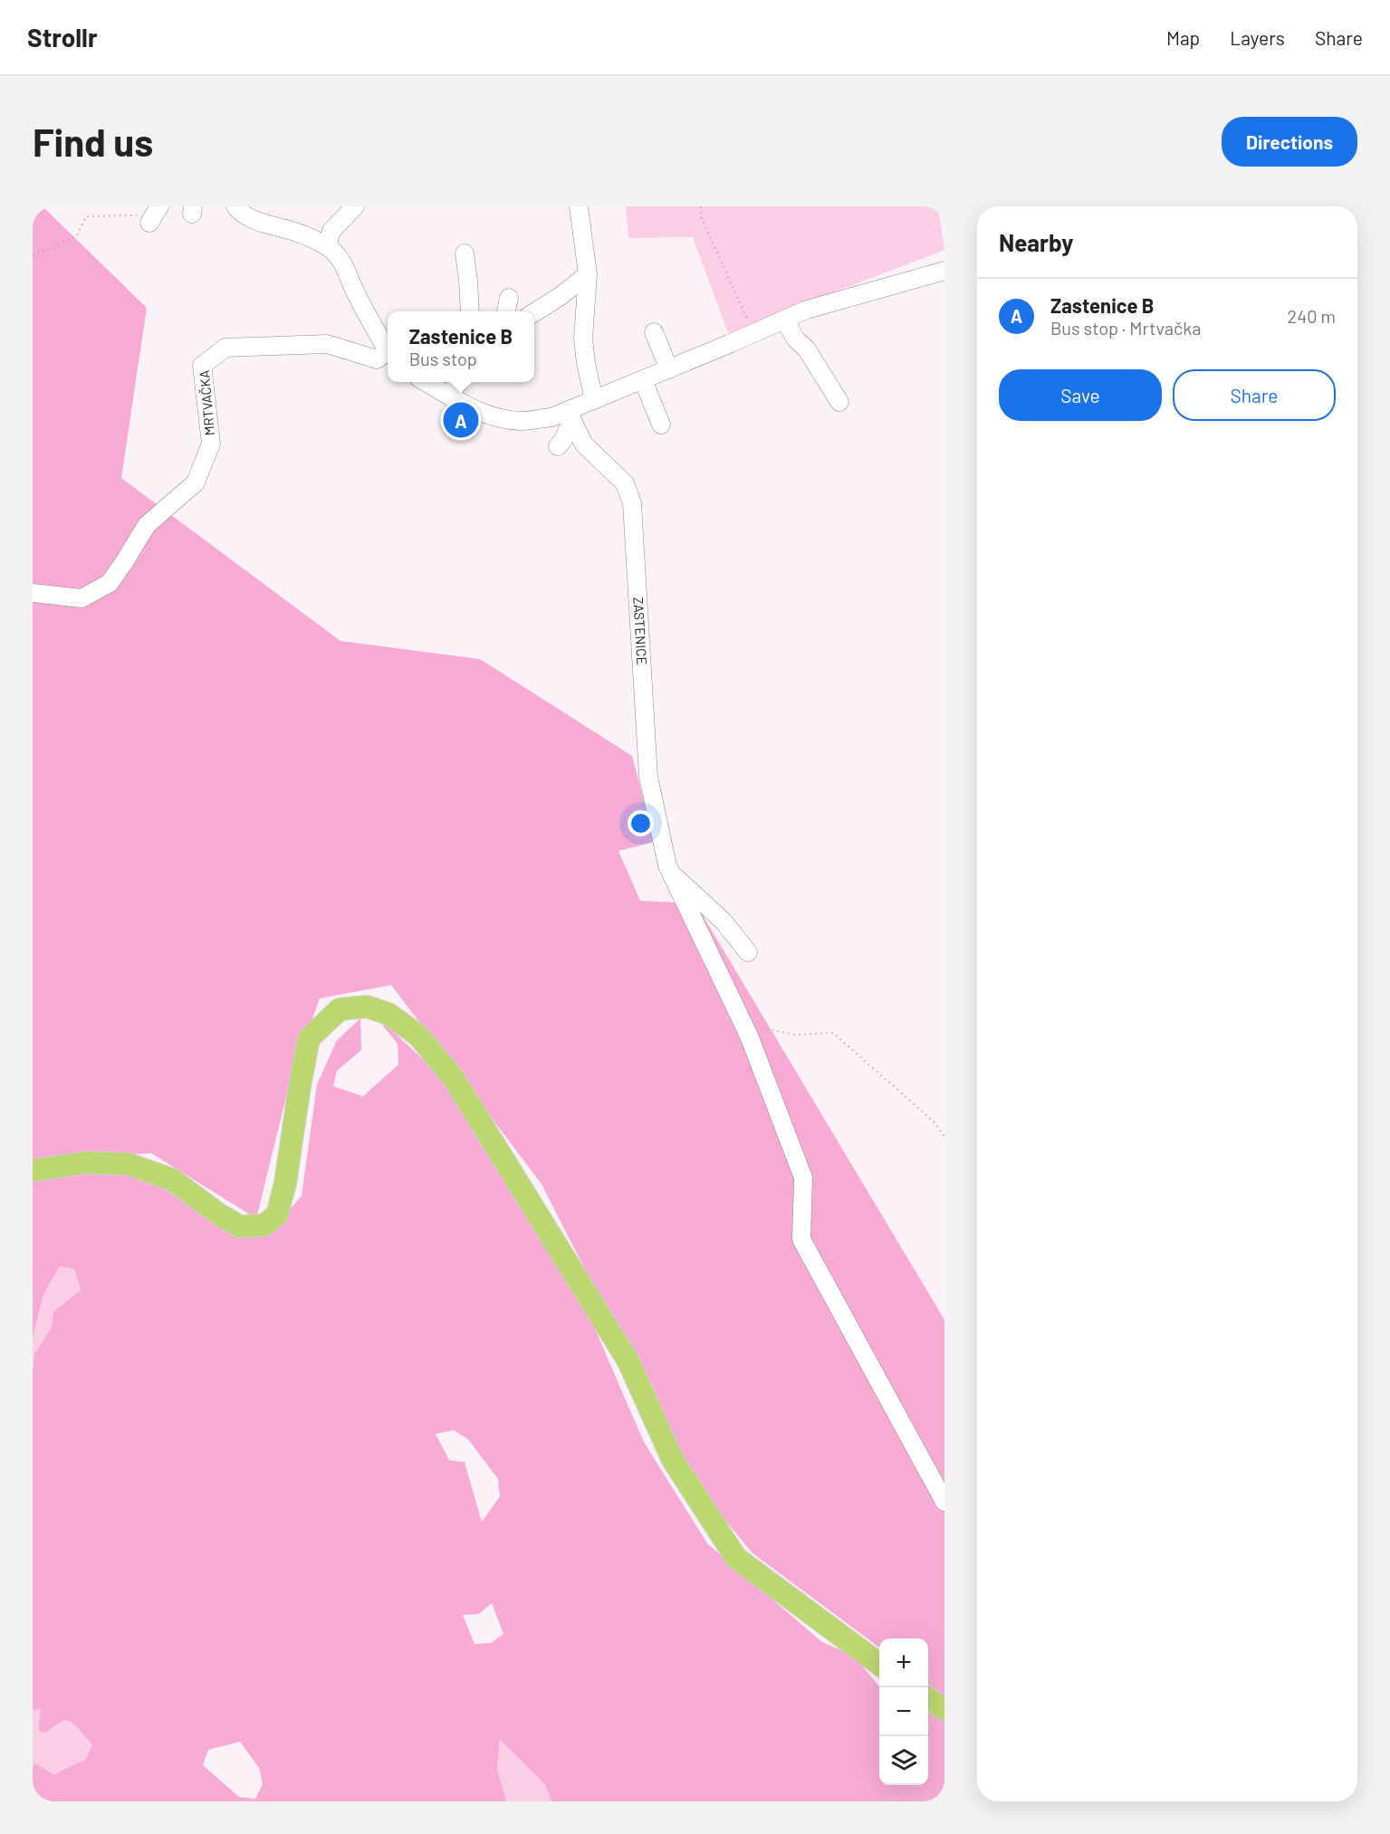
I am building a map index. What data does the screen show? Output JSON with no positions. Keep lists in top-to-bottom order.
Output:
{
  "streets": {
    "street": ["MRTVAČKA", "ZASTENICE"]
  },
  "page": {
    "header": "Strollr",
    "nav": ["Map", "Layers", "Share"],
    "buttons": [
      "Directions",
      ["Save", "Share"]
    ],
    "title": "Find us",
    "heading": "Nearby",
    "list": [
      {
        "mark": "A",
        "name": "Zastenice B",
        "note": "Bus stop · Mrtvačka",
        "value": "240 m"
      }
    ],
    "popup": ["Zastenice B", "Bus stop"],
    "pins": "A",
    "map_buttons": ["+", "−"]
  }
}
